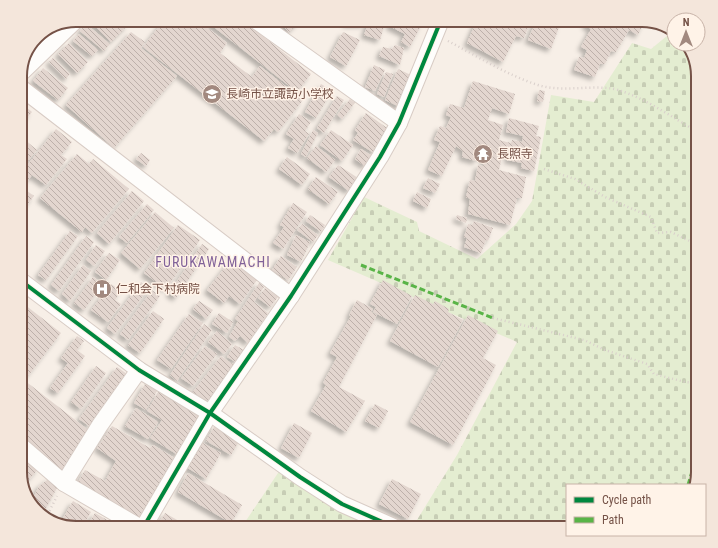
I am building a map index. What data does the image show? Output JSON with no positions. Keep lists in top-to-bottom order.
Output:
{
  "districts": ["FURUKAWAMACHI"],
  "places": {
    "school or university": ["長崎市立諏訪小学校"],
    "temple": ["長照寺"],
    "hospital": ["仁和会下村病院"]
  },
  "legend": ["Cycle path", "Path"],
  "north": "top"
}
